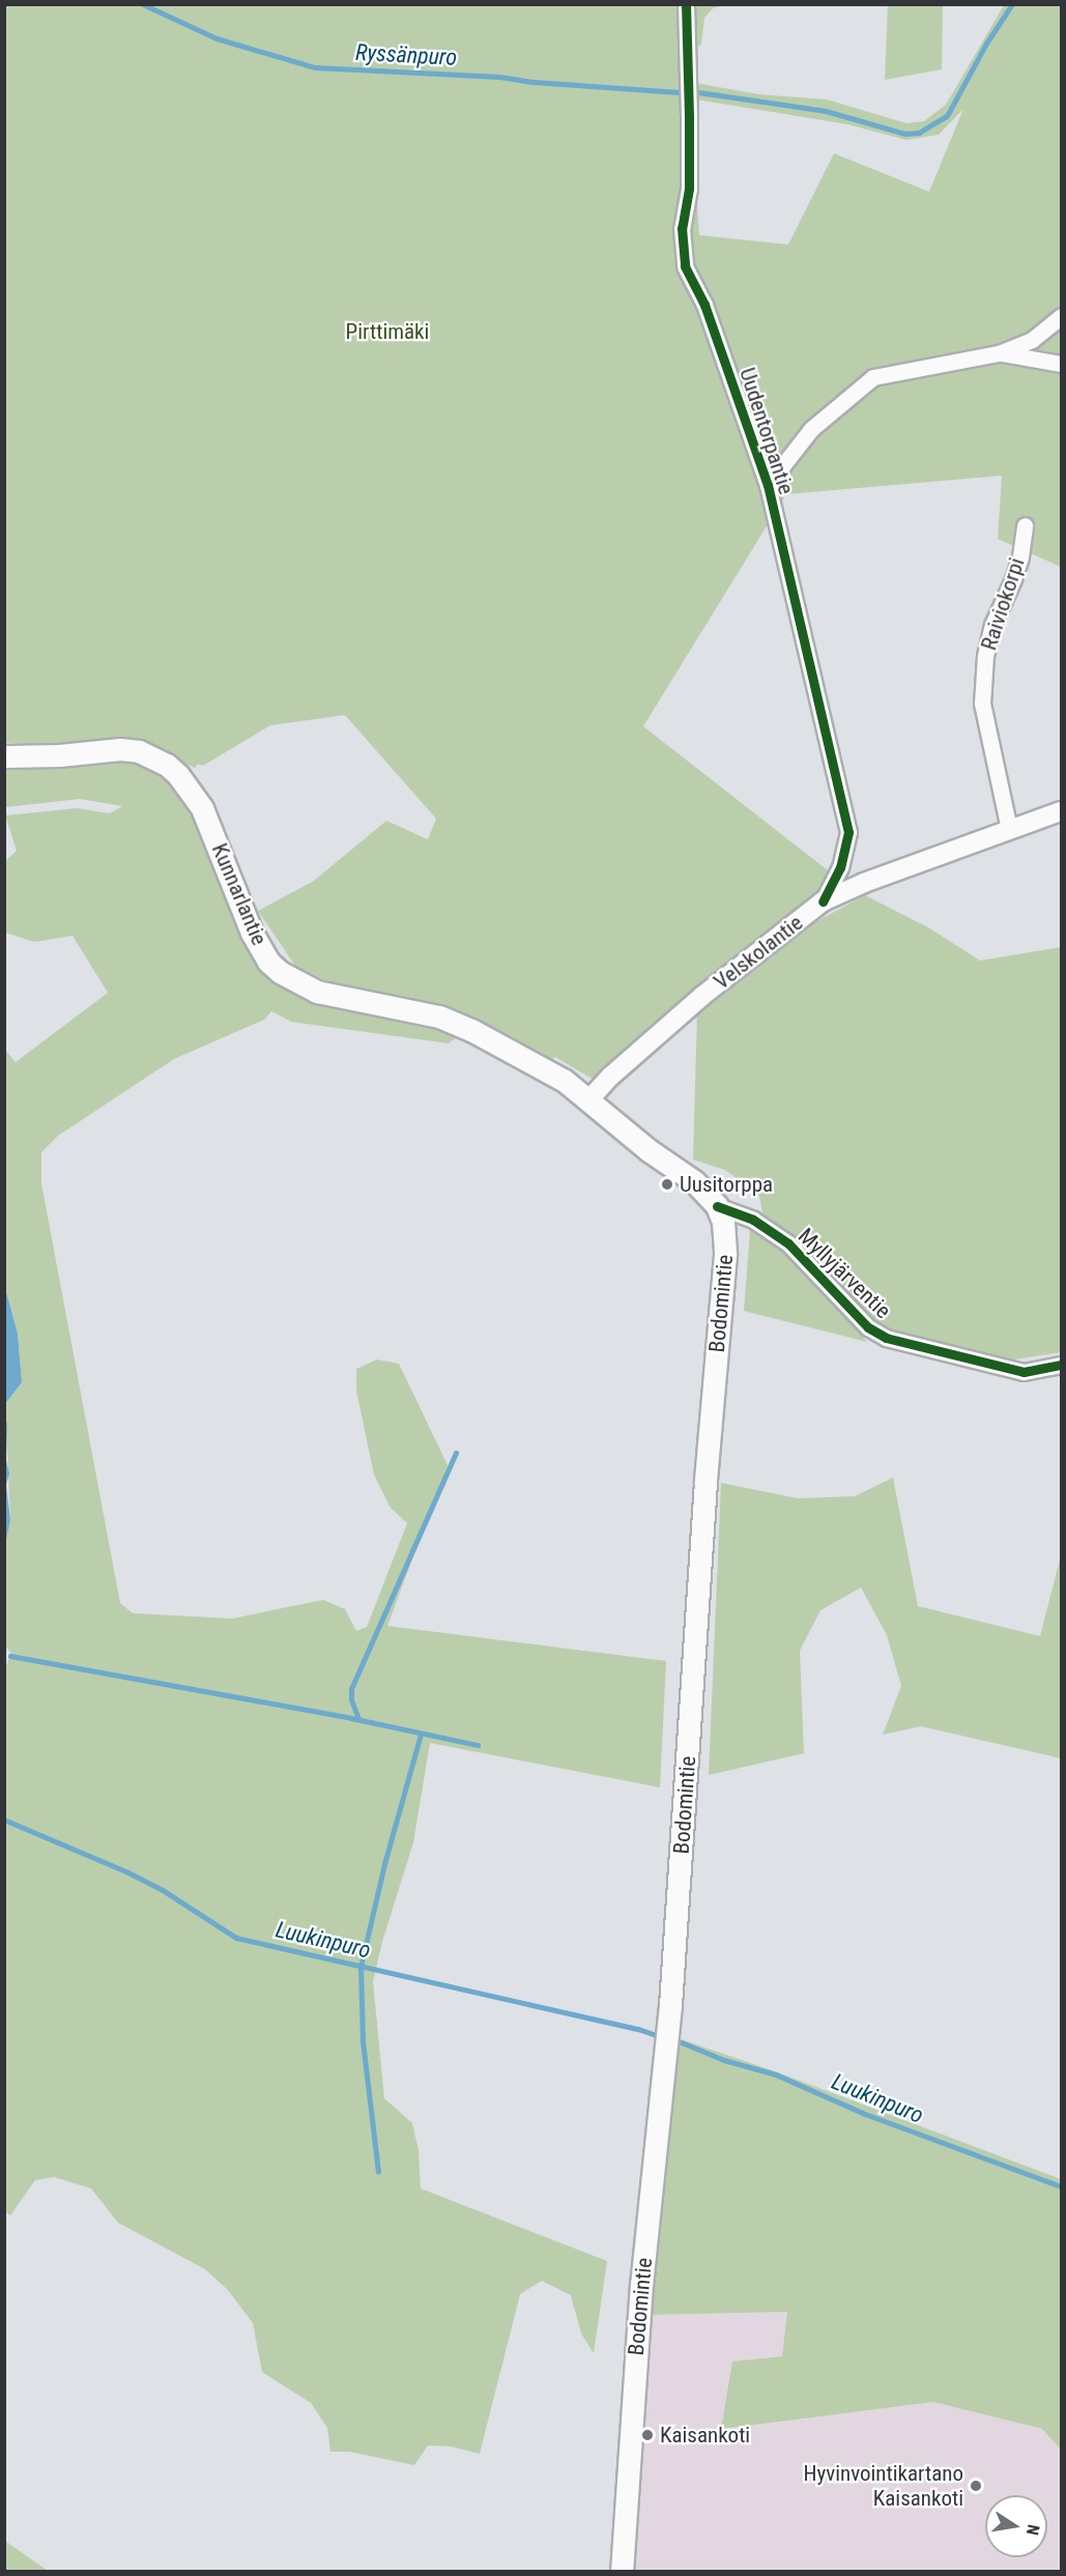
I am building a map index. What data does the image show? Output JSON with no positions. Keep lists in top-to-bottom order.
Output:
{
  "streets": {
    "main road": ["Kunnarlantie", "Bodomintie"],
    "street": [
      "Uudentorpantie",
      "Raiviokorpi",
      "Velskolantie",
      "Myllyjärventie"
    ]
  },
  "crossings": [
    ["Uudentorpantie", "Velskolantie"],
    ["Raiviokorpi", "Velskolantie"],
    ["Kunnarlantie", "Velskolantie"],
    ["Kunnarlantie", "Bodomintie"],
    ["Velskolantie", "Bodomintie"],
    ["Myllyjärventie", "Bodomintie"]
  ],
  "water": ["Ryssänpuro", "Luukinpuro"],
  "parks": ["Pirttimäki"],
  "places": ["Uusitorppa", "Kaisankoti", "Hyvinvointikartano Kaisankoti"],
  "north": "right"
}
